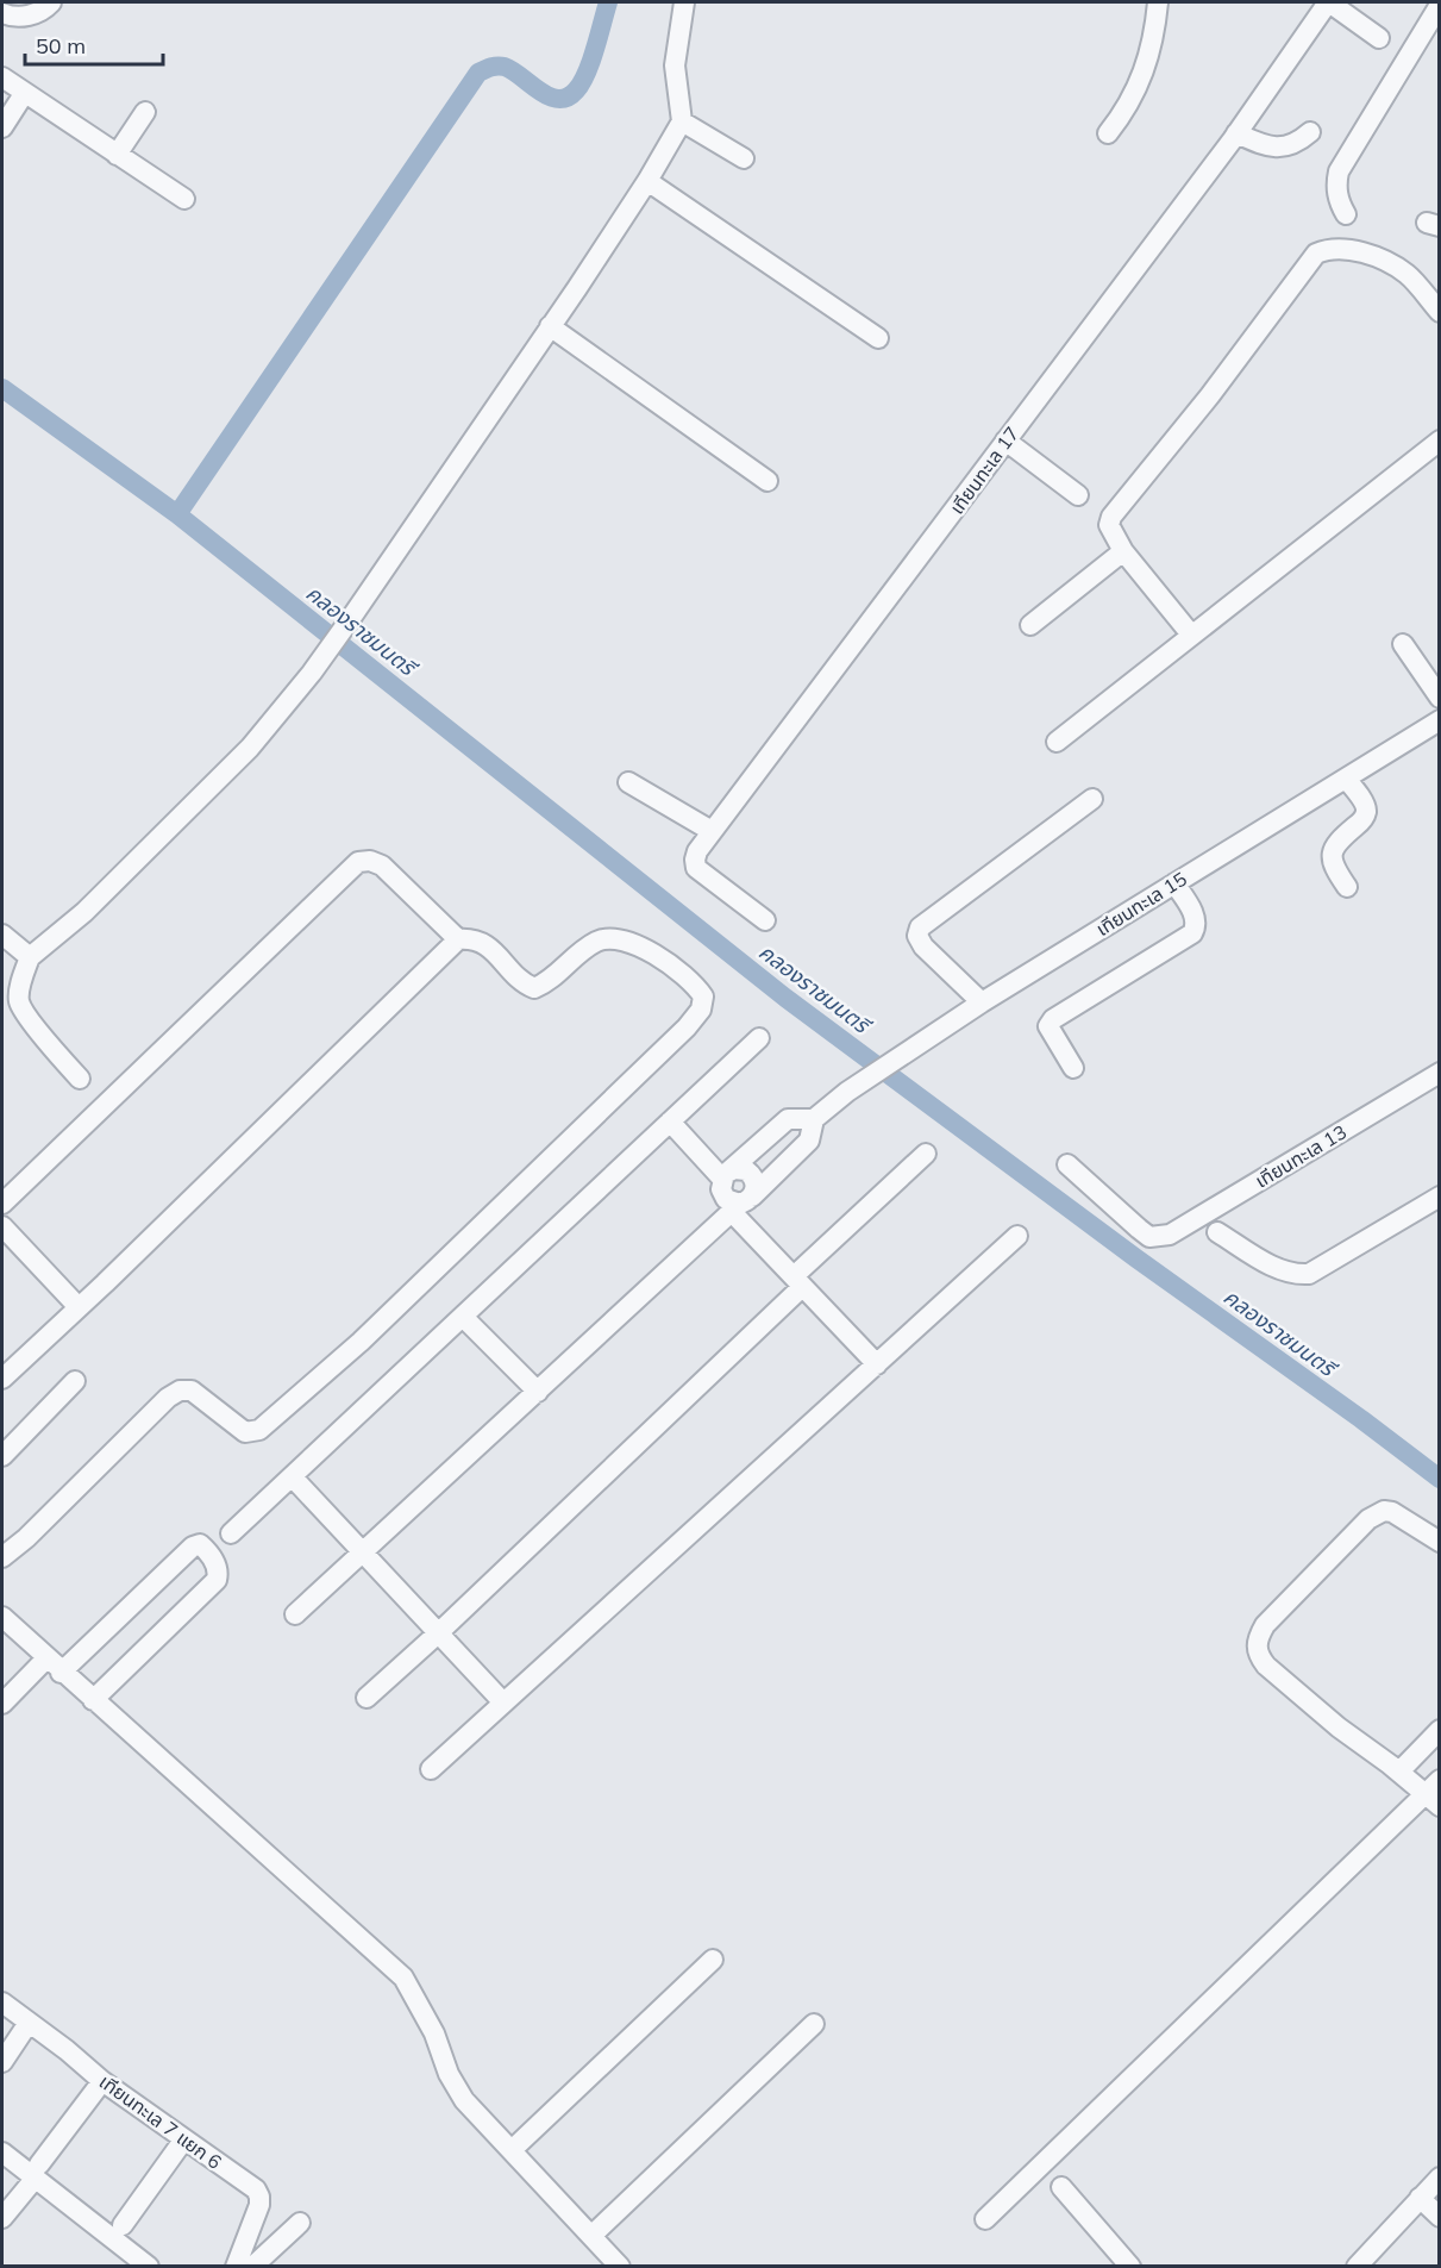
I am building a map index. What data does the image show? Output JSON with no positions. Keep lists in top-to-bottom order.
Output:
{
  "streets": {
    "street": [
      "เทียนทะเล 17",
      "เทียนทะเล 15",
      "เทียนทะเล 13",
      "เทียนทะเล 7 แยก 6"
    ]
  },
  "water": ["คลองราชมนตรี"],
  "scale_bar": "50 m"
}
